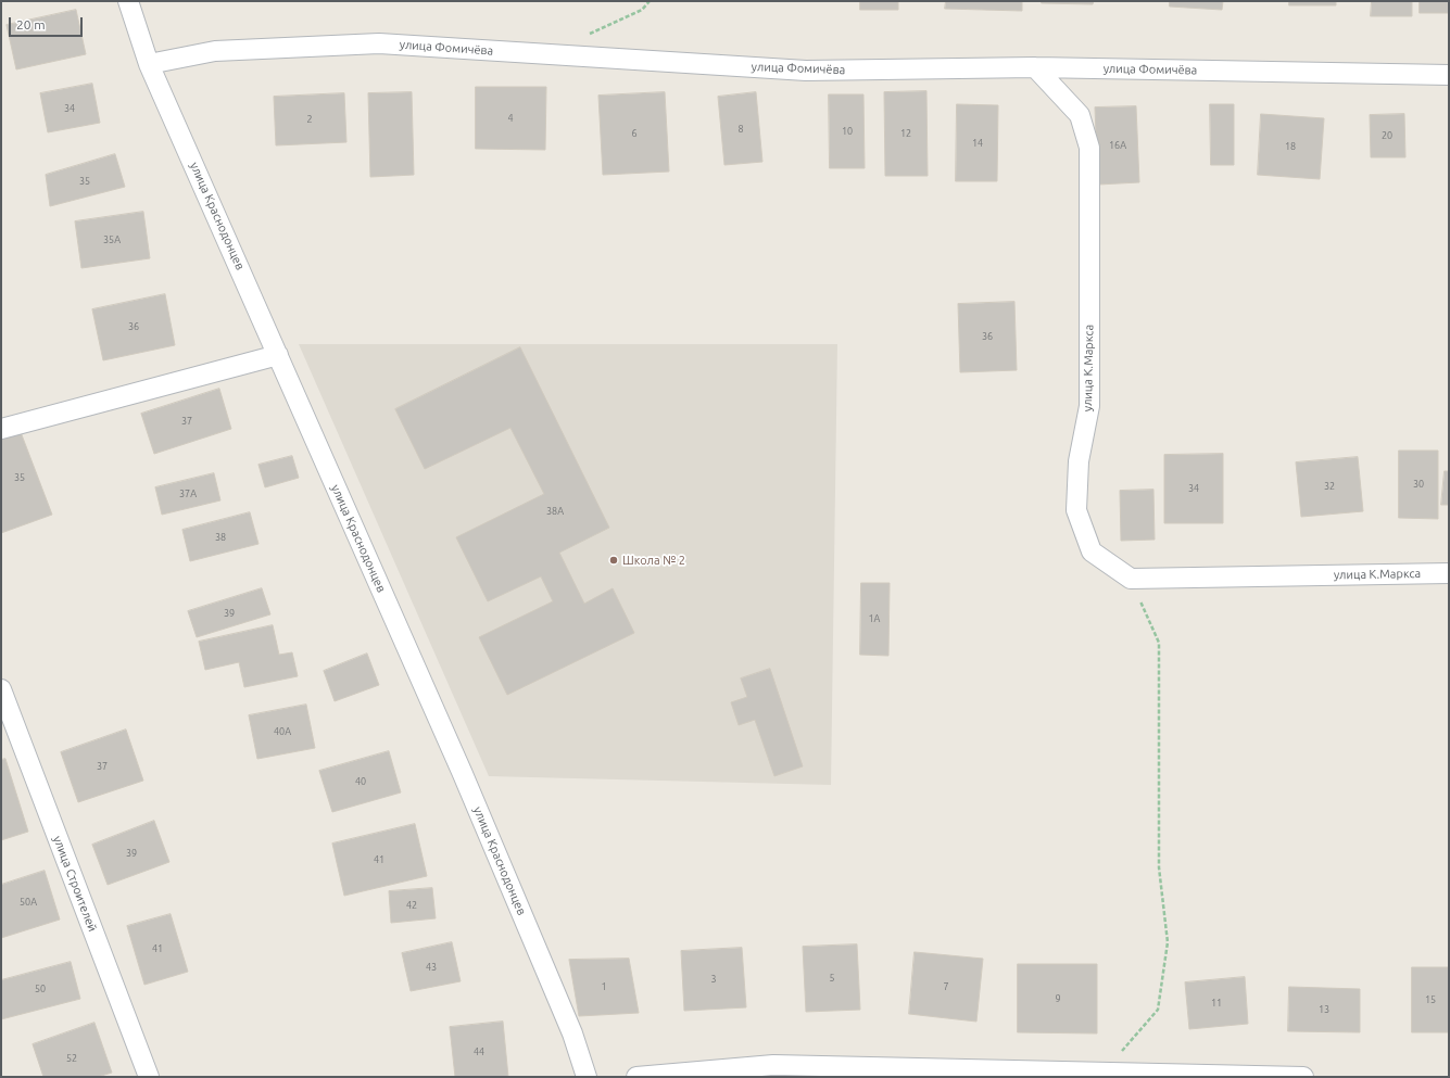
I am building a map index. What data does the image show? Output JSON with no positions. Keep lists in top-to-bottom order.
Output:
{
  "streets": {
    "street": [
      "улица Фомичёва",
      "улица Краснодонцев",
      "улица К.Маркса",
      "улица Строителей"
    ]
  },
  "crossings": [
    ["улица Фомичёва", "улица Краснодонцев"],
    ["улица Фомичёва", "улица К.Маркса"]
  ],
  "places": ["Школа № 2"],
  "house_numbers": [
    "34",
    "4",
    "2",
    "8",
    "10",
    "6",
    "12",
    "20",
    "14",
    "16А",
    "18",
    "35",
    "35А",
    "36",
    "36",
    "37",
    "35",
    "30",
    "32",
    "34",
    "37А",
    "38А",
    "38",
    "39",
    "1А",
    "40А",
    "37",
    "40",
    "39",
    "41",
    "50А",
    "42",
    "41",
    "43",
    "5",
    "3",
    "1",
    "7",
    "50",
    "9",
    "15",
    "11",
    "13",
    "44",
    "52"
  ],
  "scale_bar": "20 m"
}
